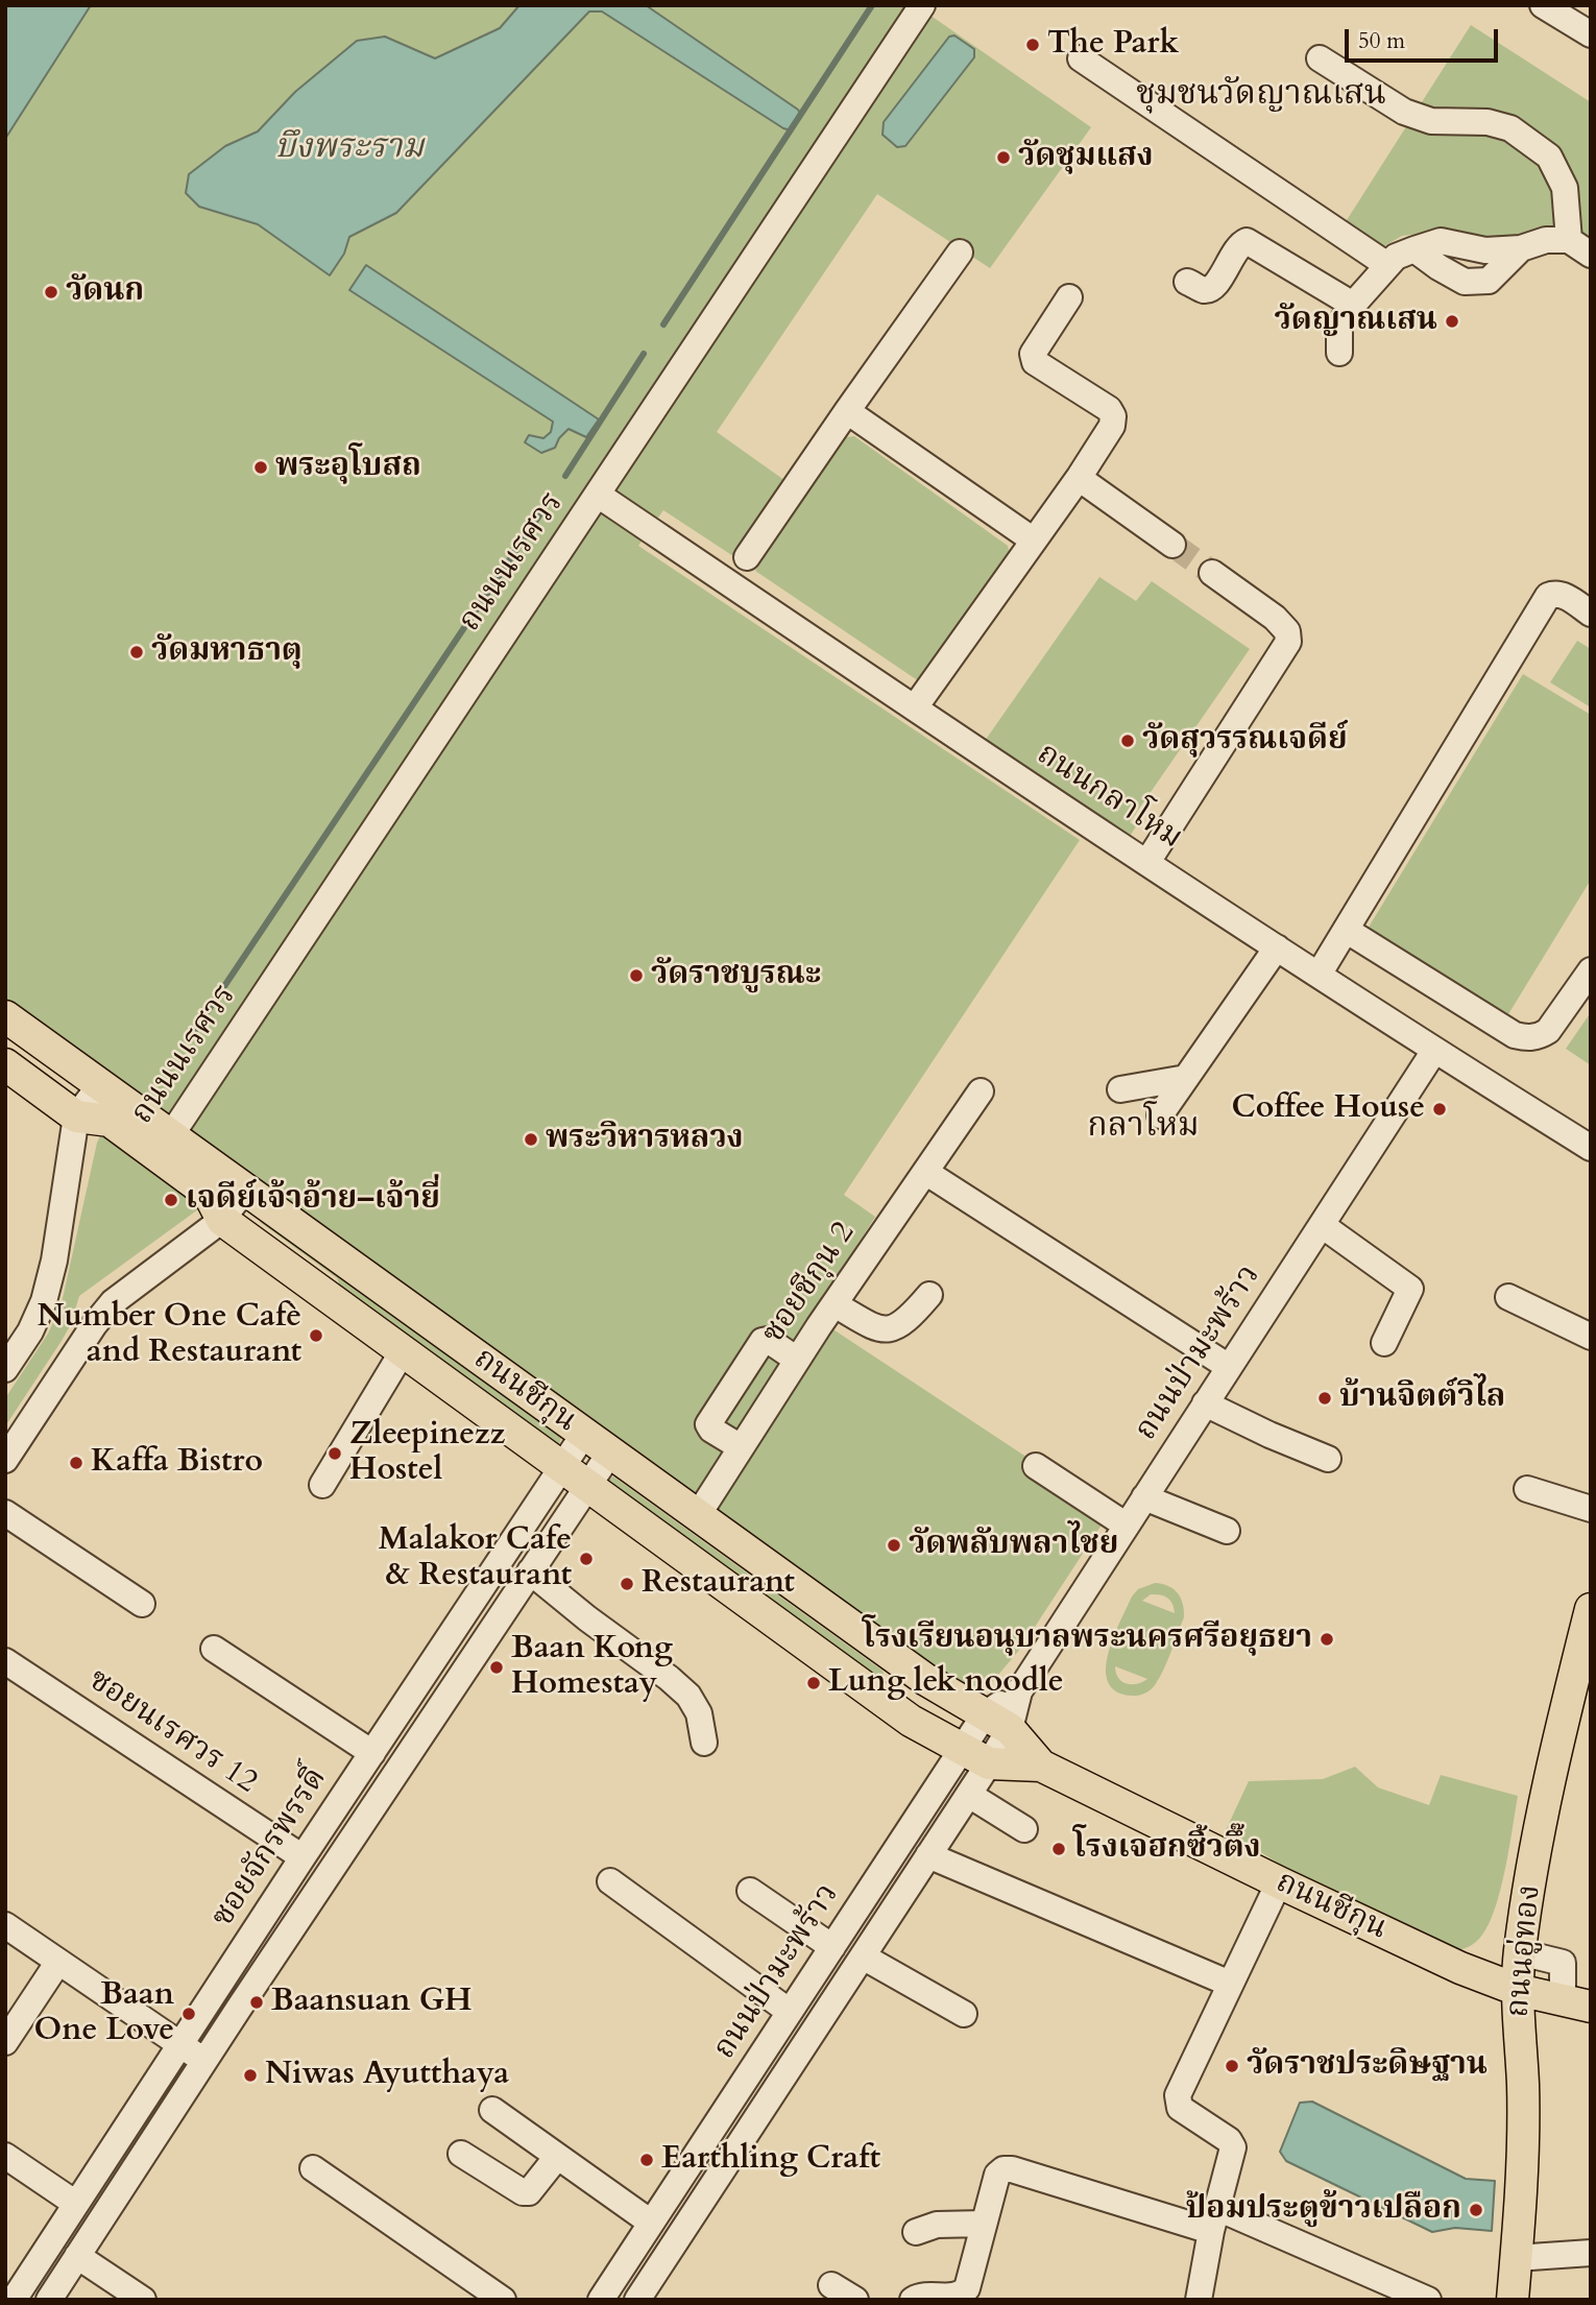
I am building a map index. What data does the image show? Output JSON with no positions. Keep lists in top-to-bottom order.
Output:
{
  "streets": {
    "main road": ["ถนนชีกุน", "ถนนอู่ทอง"],
    "street": [
      "ถนนนเรศวร",
      "ถนนกลาโหม",
      "ซอยชีกุน 2",
      "ถนนป่ามะพร้าว",
      "ซอยนเรศวร 12",
      "ซอยจักรพรรดิ์"
    ]
  },
  "crossings": [
    ["ถนนนเรศวร", "ถนนกลาโหม"],
    ["ถนนนเรศวร", "ถนนชีกุน"],
    ["ถนนกลาโหม", "ถนนป่ามะพร้าว"],
    ["ซอยชีกุน 2", "ถนนชีกุน"],
    ["ถนนป่ามะพร้าว", "ถนนชีกุน"],
    ["ถนนชีกุน", "ซอยจักรพรรดิ์"],
    ["ถนนชีกุน", "ถนนอู่ทอง"],
    ["ซอยนเรศวร 12", "ซอยจักรพรรดิ์"]
  ],
  "districts": ["ชุมชนวัดญาณเสน", "กลาโหม"],
  "water": ["บึงพระราม"],
  "places": [
    "The Park",
    "วัดชุมแสง",
    "วัดนก",
    "วัดญาณเสน",
    "พระอุโบสถ",
    "วัดมหาธาตุ",
    "วัดสุวรรณเจดีย์",
    "วัดราชบูรณะ",
    "Coffee House",
    "พระวิหารหลวง",
    "เจดีย์เจ้าอ้าย–เจ้ายี่",
    "Number One Cafè and Restaurant",
    "บ้านจิตต์วิไล",
    "Zleepinezz Hostel",
    "Kaffa Bistro",
    "วัดพลับพลาไชย",
    "Malakor Cafe & Restaurant",
    "Restaurant",
    "โรงเรียนอนุบาลพระนครศรีอยุธยา",
    "Baan Kong Homestay",
    "Lung lek noodle",
    "โรงเจฮกซิ้วตึ๊ง",
    "Baansuan GH",
    "Baan One Love",
    "วัดราชประดิษฐาน",
    "Niwas Ayutthaya",
    "Earthling Craft",
    "ป้อมประตูข้าวเปลือก"
  ],
  "scale_bar": "50 m"
}
